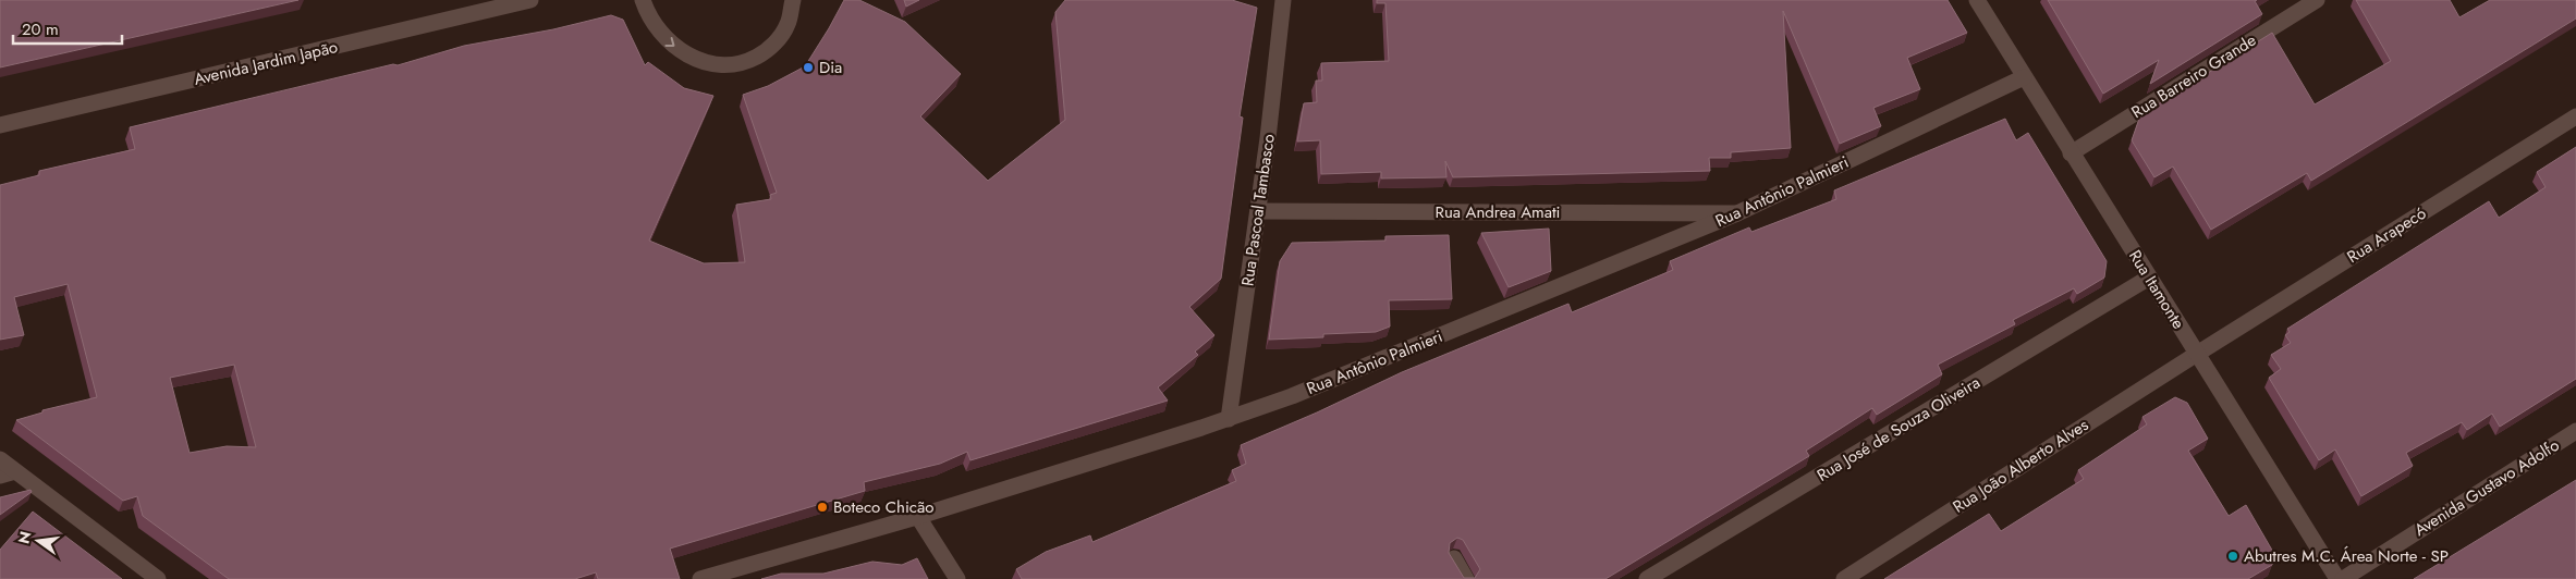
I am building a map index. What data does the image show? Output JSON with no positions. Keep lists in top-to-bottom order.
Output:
{
  "streets": {
    "street": [
      "Avenida Jardim Japão",
      "Rua Barreiro Grande",
      "Rua Antônio Palmieri",
      "Rua Pascoal Tambasco",
      "Rua Andrea Amati",
      "Rua Arapecó",
      "Rua Itamonte",
      "Rua José de Souza Oliveira",
      "Rua João Alberto Alves",
      "Avenida Gustavo Adolfo"
    ]
  },
  "crossings": [
    ["Rua Barreiro Grande", "Rua Itamonte"],
    ["Rua Antônio Palmieri", "Rua Pascoal Tambasco"],
    ["Rua Antônio Palmieri", "Rua Andrea Amati"],
    ["Rua Antônio Palmieri", "Rua Itamonte"],
    ["Rua Pascoal Tambasco", "Rua Andrea Amati"],
    ["Rua Arapecó", "Rua Itamonte"],
    ["Rua Arapecó", "Rua João Alberto Alves"],
    ["Rua Itamonte", "Rua José de Souza Oliveira"],
    ["Rua Itamonte", "Rua João Alberto Alves"]
  ],
  "places": ["Dia", "Boteco Chicão", "Abutres M.C. Área Norte - SP"],
  "scale_bar": "20 m",
  "north": "left"
}
